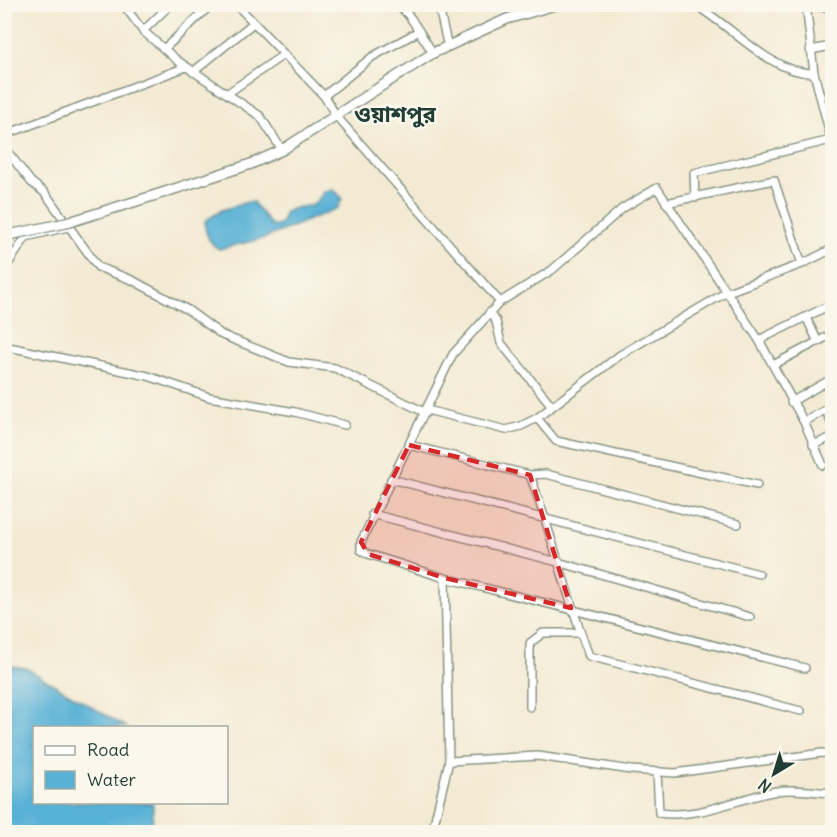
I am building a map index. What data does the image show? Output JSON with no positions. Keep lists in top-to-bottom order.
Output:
{
  "districts": ["ওয়াশপুর"],
  "legend": ["Road", "Water"],
  "north": "bottom left"
}
